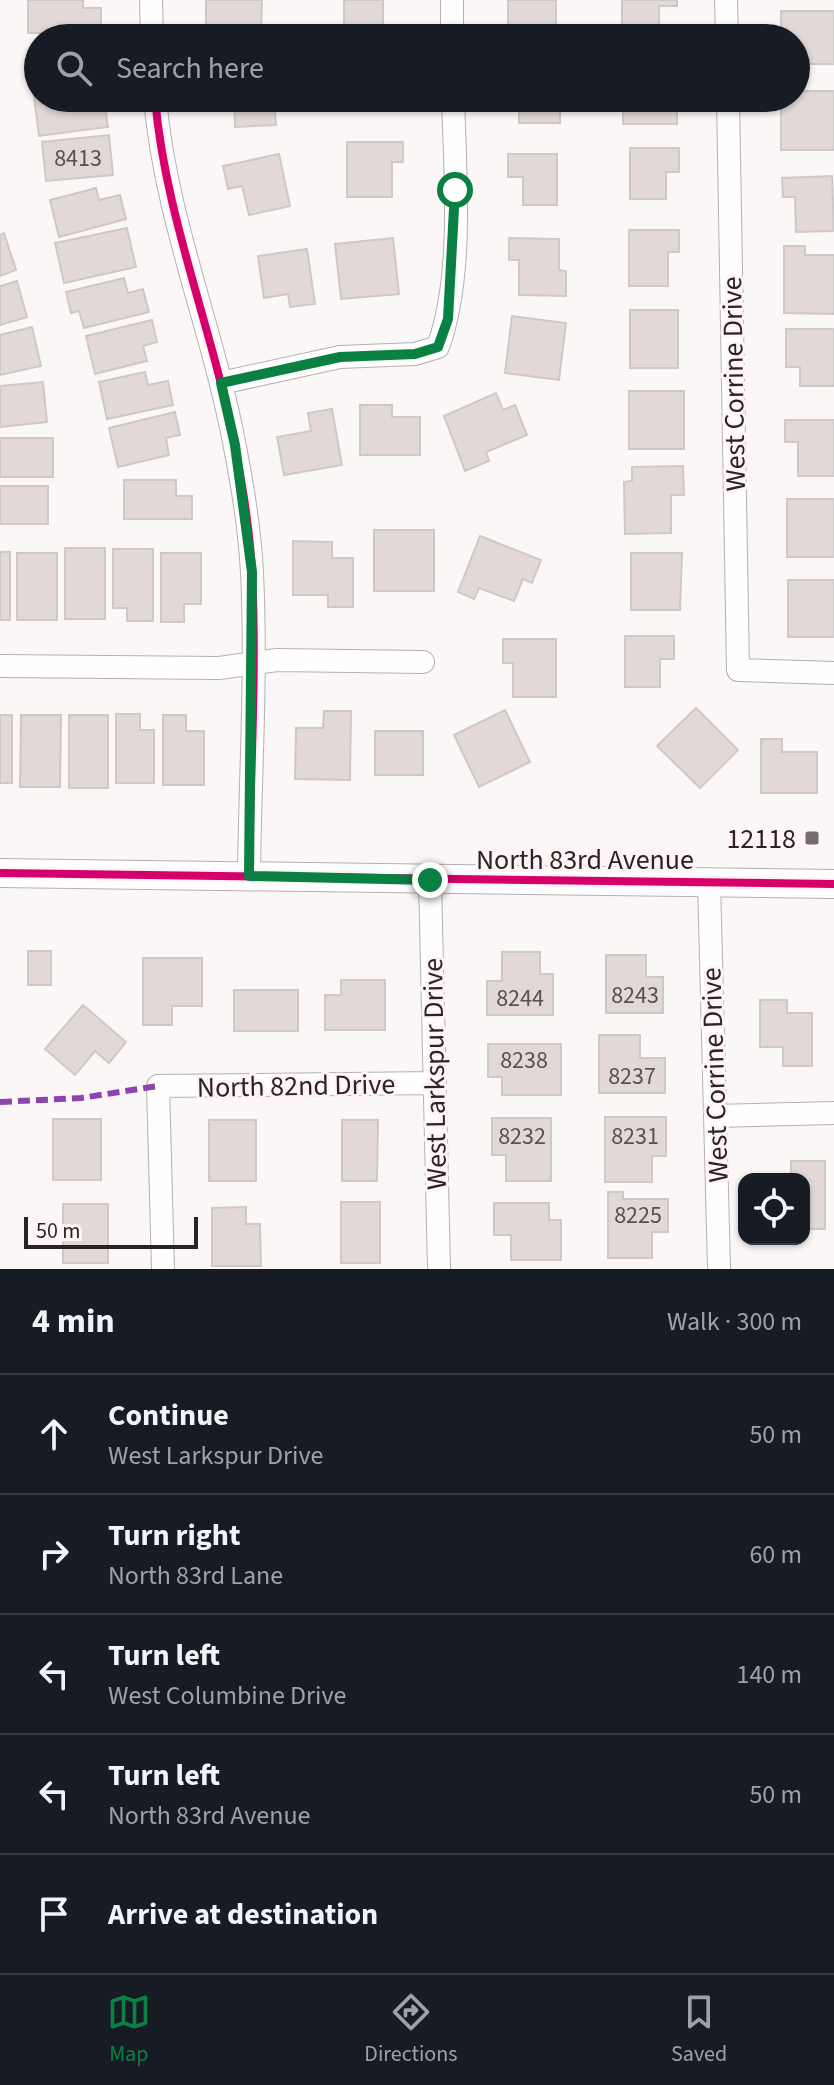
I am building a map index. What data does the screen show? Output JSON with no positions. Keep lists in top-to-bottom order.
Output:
{
  "streets": {
    "main road": ["North 83rd Avenue"],
    "street": ["West Corrine Drive", "West Larkspur Drive", "North 82nd Drive"]
  },
  "crossings": [
    ["West Corrine Drive", "North 83rd Avenue"],
    ["North 83rd Avenue", "West Larkspur Drive"],
    ["West Larkspur Drive", "North 82nd Drive"]
  ],
  "places": {
    "transit": ["12118"]
  },
  "house_numbers": [
    "8413",
    "8243",
    "8244",
    "8238",
    "8237",
    "8232",
    "8231",
    "8225"
  ],
  "scale_bar": "50 m",
  "page": {
    "search": "Search here",
    "scale": "50 m",
    "heading": ["4 min", "Walk · 300 m"],
    "list": [
      ["Continue", "West Larkspur Drive", "50 m"],
      ["Turn right", "North 83rd Lane", "60 m"],
      ["Turn left", "West Columbine Drive", "140 m"],
      ["Turn left", "North 83rd Avenue", "50 m"],
      "Arrive at destination"
    ],
    "nav": ["Map", "Directions", "Saved"]
  }
}
